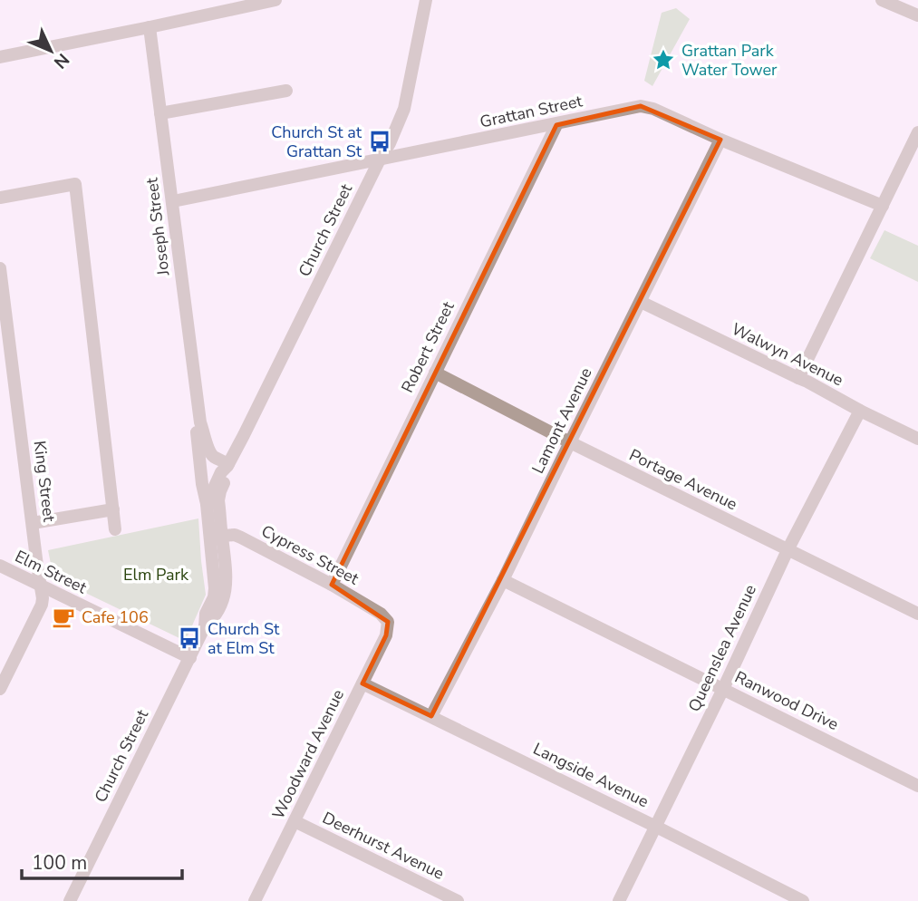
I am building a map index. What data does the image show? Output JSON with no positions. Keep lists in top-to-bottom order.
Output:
{
  "streets": {
    "street": [
      "Grattan Street",
      "Joseph Street",
      "Church Street",
      "Robert Street",
      "Walwyn Avenue",
      "Lamont Avenue",
      "Portage Avenue",
      "King Street",
      "Cypress Street",
      "Elm Street",
      "Queenslea Avenue",
      "Ranwood Drive",
      "Woodward Avenue",
      "Langside Avenue",
      "Deerhurst Avenue"
    ]
  },
  "crossings": [
    ["Grattan Street", "Joseph Street"],
    ["Grattan Street", "Church Street"],
    ["Grattan Street", "Robert Street"],
    ["Grattan Street", "Lamont Avenue"],
    ["Joseph Street", "Church Street"],
    ["Church Street", "Cypress Street"],
    ["Church Street", "Elm Street"],
    ["Robert Street", "Portage Avenue"],
    ["Robert Street", "Cypress Street"],
    ["Walwyn Avenue", "Lamont Avenue"],
    ["Walwyn Avenue", "Queenslea Avenue"],
    ["Lamont Avenue", "Portage Avenue"],
    ["Lamont Avenue", "Ranwood Drive"],
    ["Lamont Avenue", "Langside Avenue"],
    ["Portage Avenue", "Queenslea Avenue"],
    ["King Street", "Elm Street"],
    ["Cypress Street", "Woodward Avenue"],
    ["Queenslea Avenue", "Ranwood Drive"],
    ["Queenslea Avenue", "Langside Avenue"],
    ["Woodward Avenue", "Langside Avenue"],
    ["Woodward Avenue", "Deerhurst Avenue"]
  ],
  "parks": ["Elm Park"],
  "places": {
    "place": ["Grattan Park Water Tower"],
    "bus stop": ["Church St at Grattan St", "Church St at Elm St"],
    "cafe": ["Cafe 106"]
  },
  "scale_bar": "100 m",
  "north": "bottom right"
}
